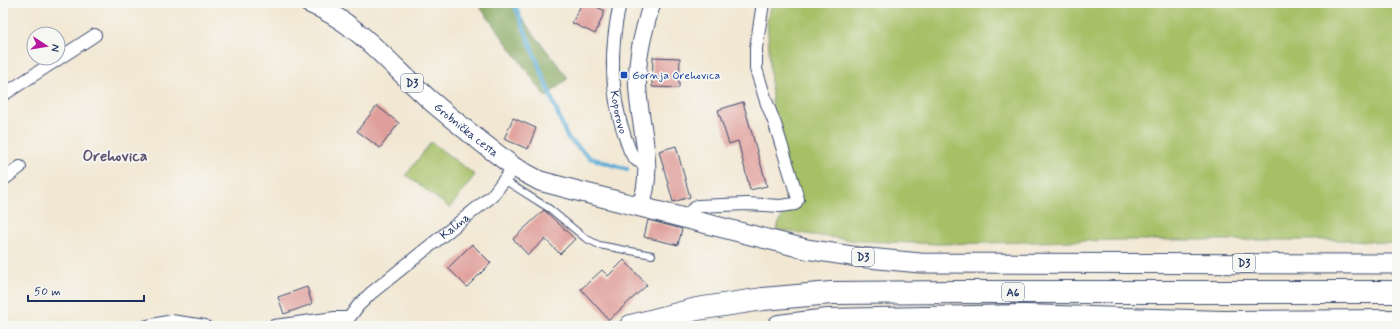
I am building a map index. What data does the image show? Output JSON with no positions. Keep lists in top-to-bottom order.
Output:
{
  "streets": {
    "highway": ["A6"],
    "main road": ["D3", "Grobnička cesta"],
    "street": ["Koporovo", "Kalina"]
  },
  "crossings": [
    ["D3", "Grobnička cesta"],
    ["D3", "Kalina"],
    ["Grobnička cesta", "Kalina"]
  ],
  "districts": ["Orehovica"],
  "places": {
    "transit": ["Gornja Orehovica"]
  },
  "scale_bar": "50 m",
  "north": "right"
}
